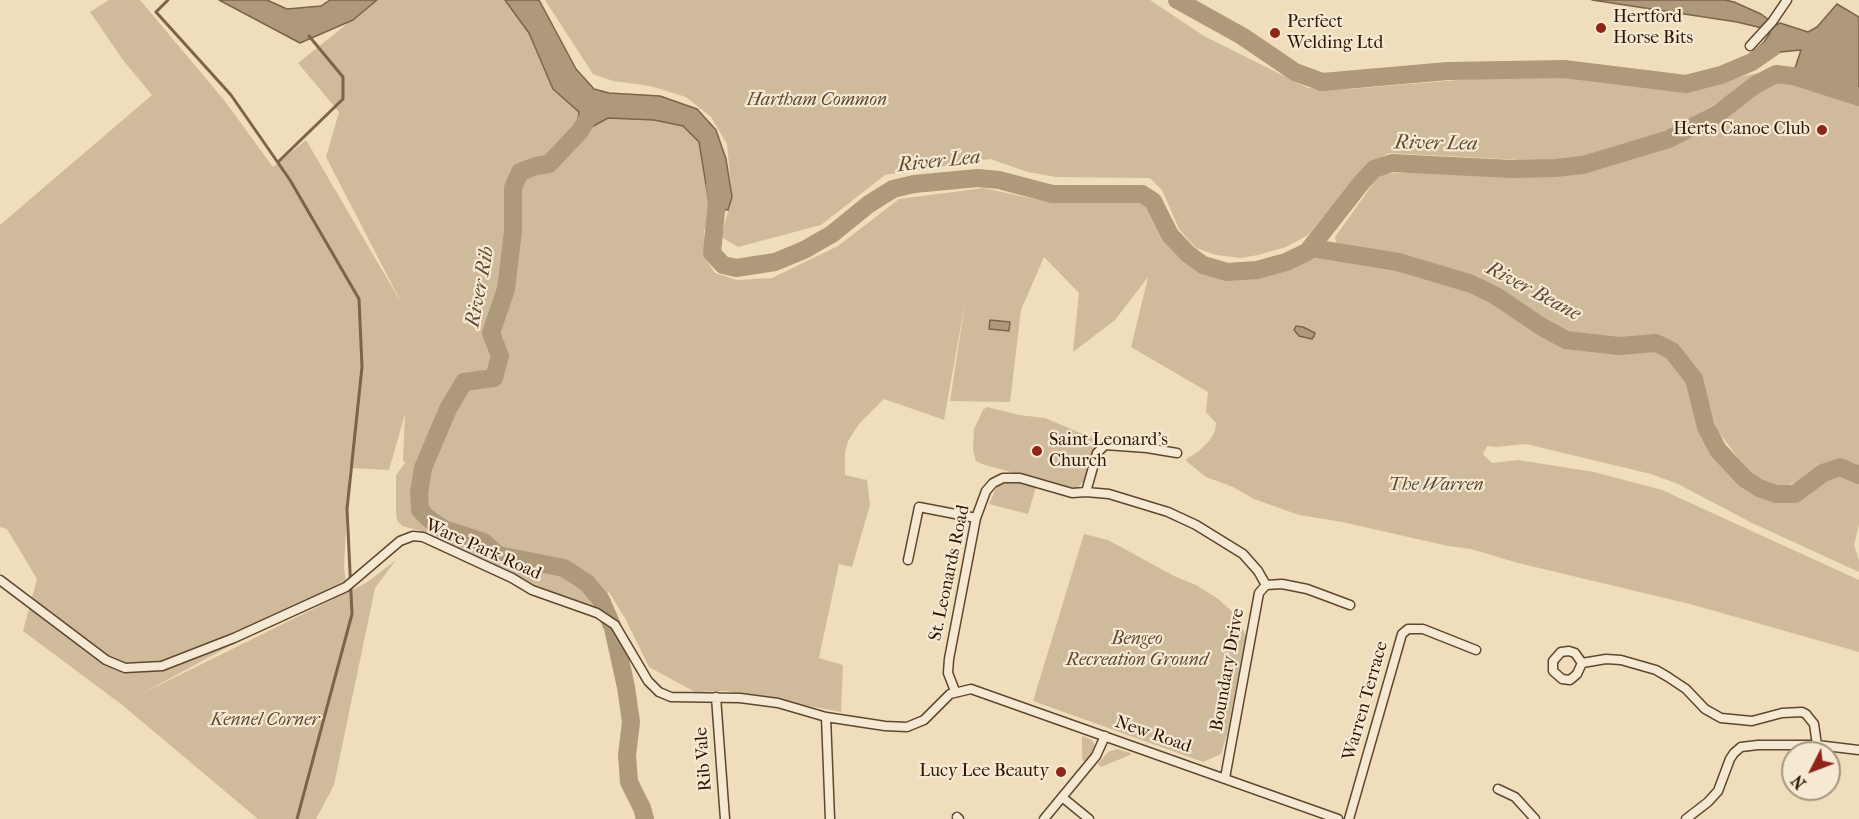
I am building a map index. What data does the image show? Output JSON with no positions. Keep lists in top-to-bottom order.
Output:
{
  "streets": {
    "street": [
      "Ware Park Road",
      "St. Leonards Road",
      "Boundary Drive",
      "Warren Terrace",
      "New Road",
      "Rib Vale"
    ]
  },
  "crossings": [
    ["Ware Park Road", "St. Leonards Road"],
    ["Ware Park Road", "New Road"],
    ["Ware Park Road", "Rib Vale"],
    ["St. Leonards Road", "Boundary Drive"],
    ["St. Leonards Road", "New Road"],
    ["Boundary Drive", "New Road"]
  ],
  "water": ["River Lea", "River Rib", "River Beane"],
  "parks": [
    "Hartham Common",
    "The Warren",
    "Bengeo Recreation Ground",
    "Kennel Corner"
  ],
  "places": [
    "Hertford Horse Bits",
    "Perfect Welding Ltd",
    "Herts Canoe Club",
    "Saint Leonard's Church",
    "Lucy Lee Beauty"
  ],
  "north": "bottom left"
}
